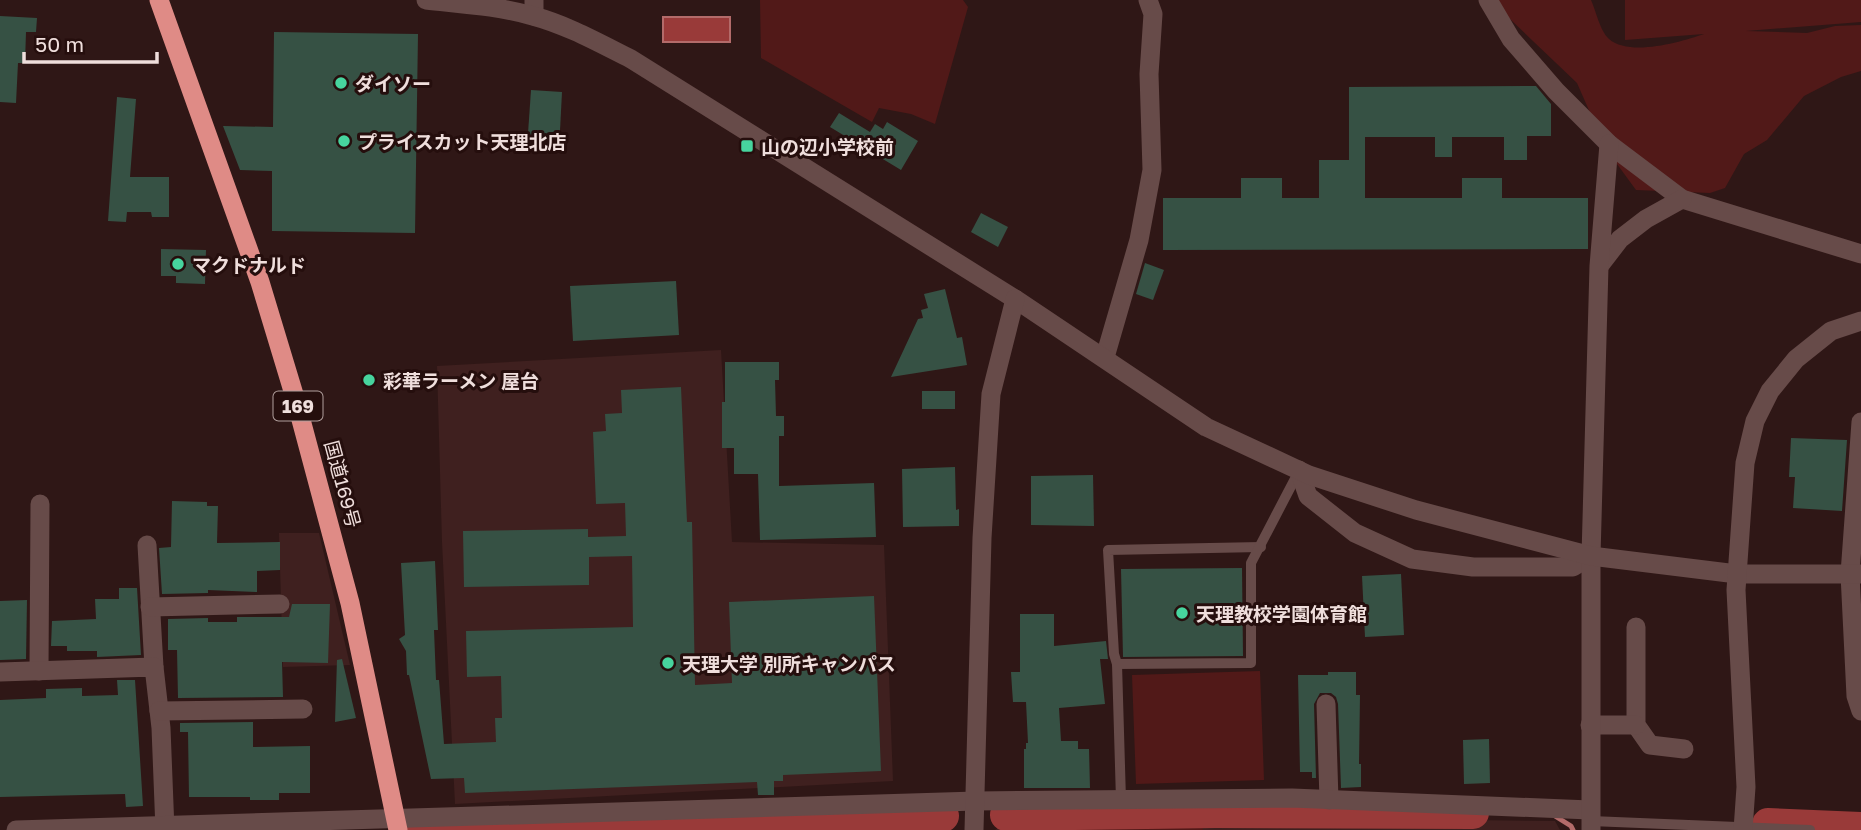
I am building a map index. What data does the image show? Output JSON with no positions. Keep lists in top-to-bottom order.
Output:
{
  "streets": {
    "highway": ["169", "国道169号"]
  },
  "places": {
    "other": [
      "ダイソー",
      "プライスカット天理北店",
      "マクドナルド",
      "彩華ラーメン 屋台",
      "天理教校学園体育館",
      "天理大学 別所キャンパス"
    ],
    "transit": ["山の辺小学校前"]
  },
  "scale_bar": "50 m"
}
